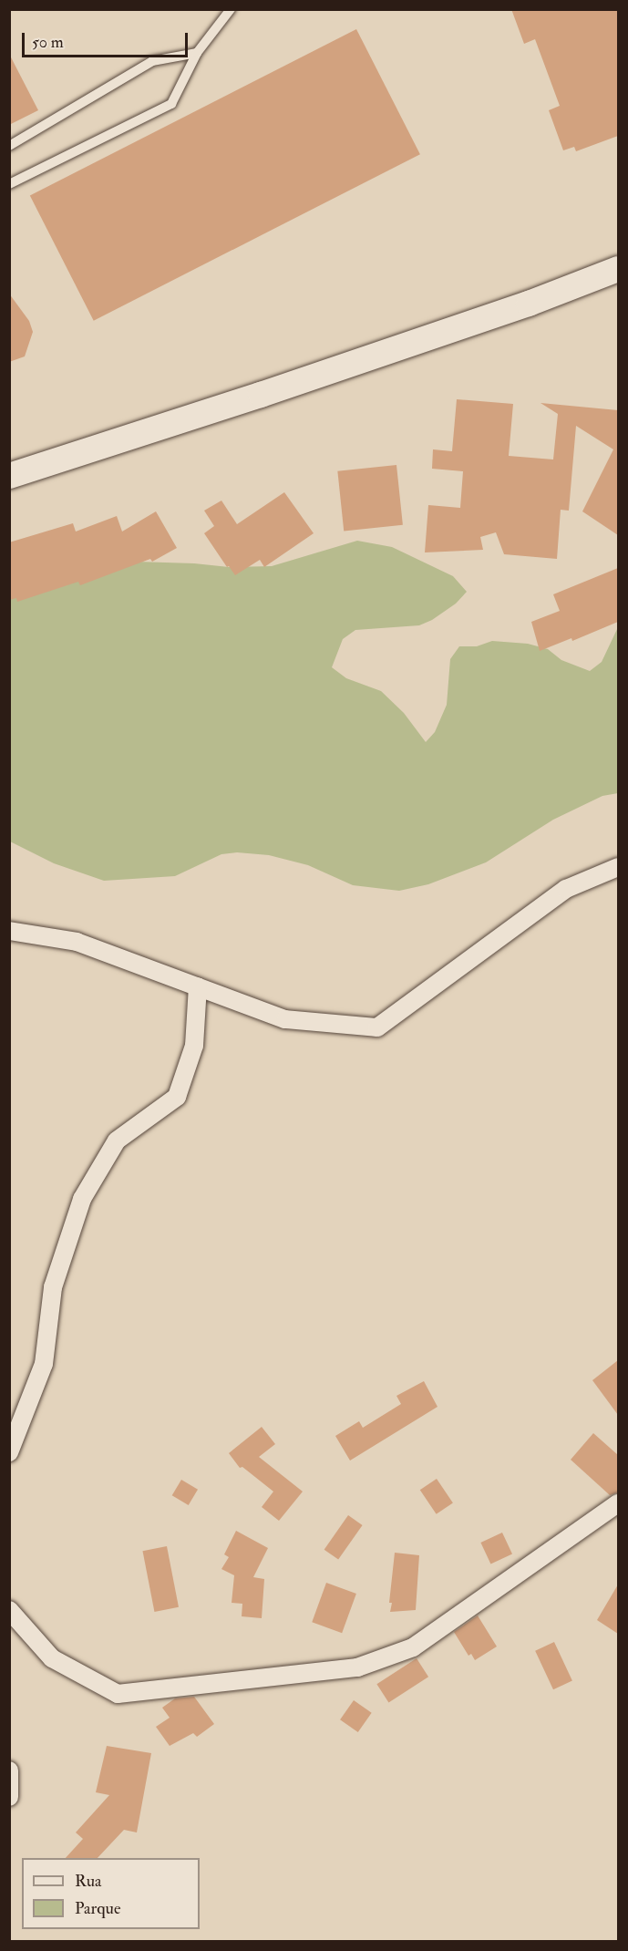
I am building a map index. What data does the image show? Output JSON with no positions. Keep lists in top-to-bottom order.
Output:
{
  "legend": ["Rua", "Parque"],
  "scale_bar": "50 m"
}
